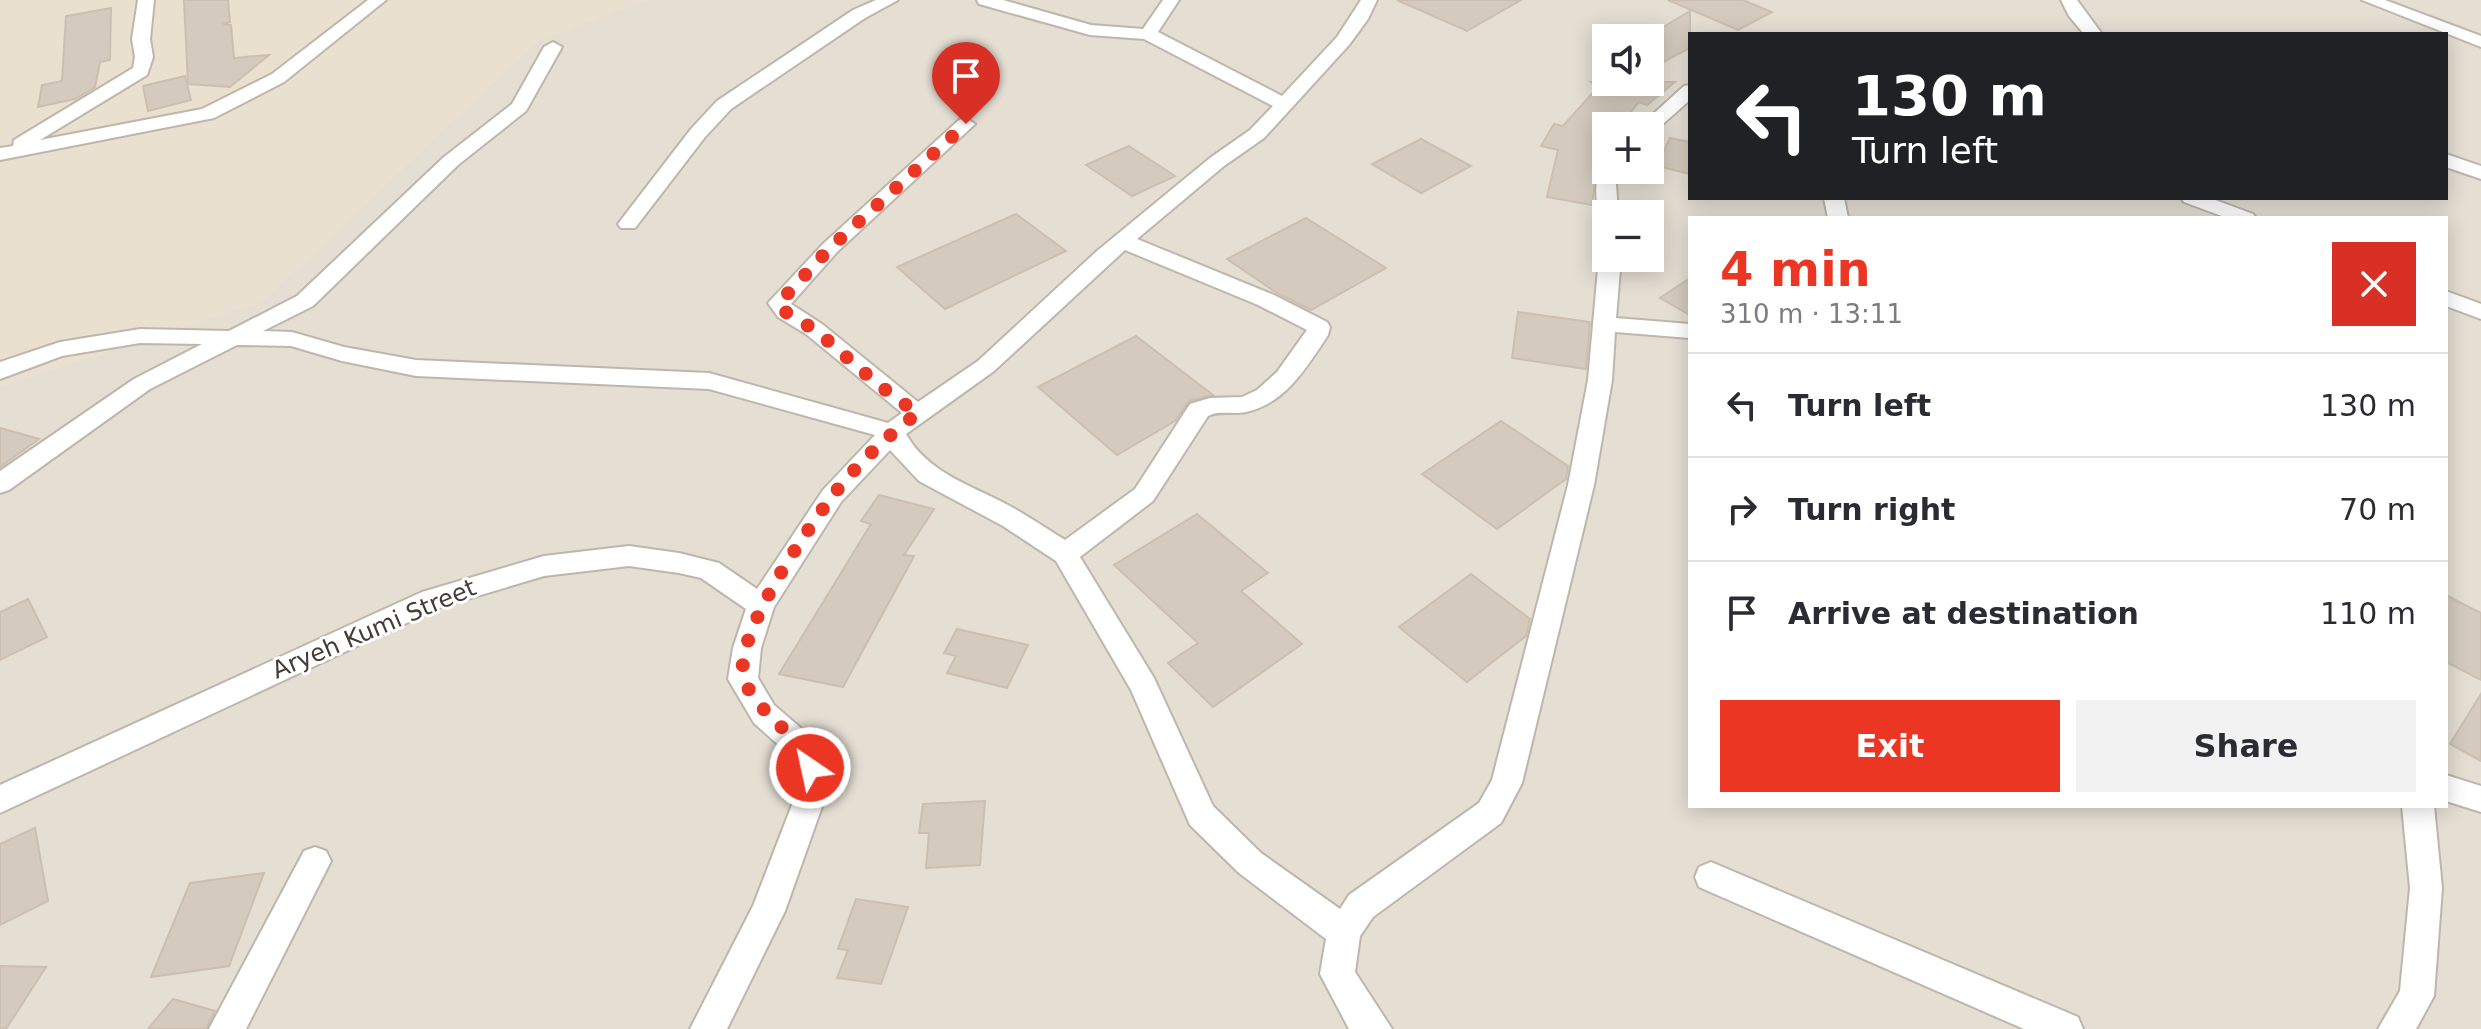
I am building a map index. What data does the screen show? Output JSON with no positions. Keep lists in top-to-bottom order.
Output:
{
  "streets": {
    "street": ["Aryeh Kumi Street"]
  },
  "page": {
    "map_buttons": ["+", "−"],
    "turn": ["130 m", "Turn left"],
    "heading": ["4 min", "310 m · 13:11"],
    "list": [
      {
        "name": "Turn left",
        "value": "130 m"
      },
      {
        "name": "Turn right",
        "value": "70 m"
      },
      {
        "name": "Arrive at destination",
        "value": "110 m"
      }
    ],
    "buttons": ["Exit", "Share"]
  }
}
